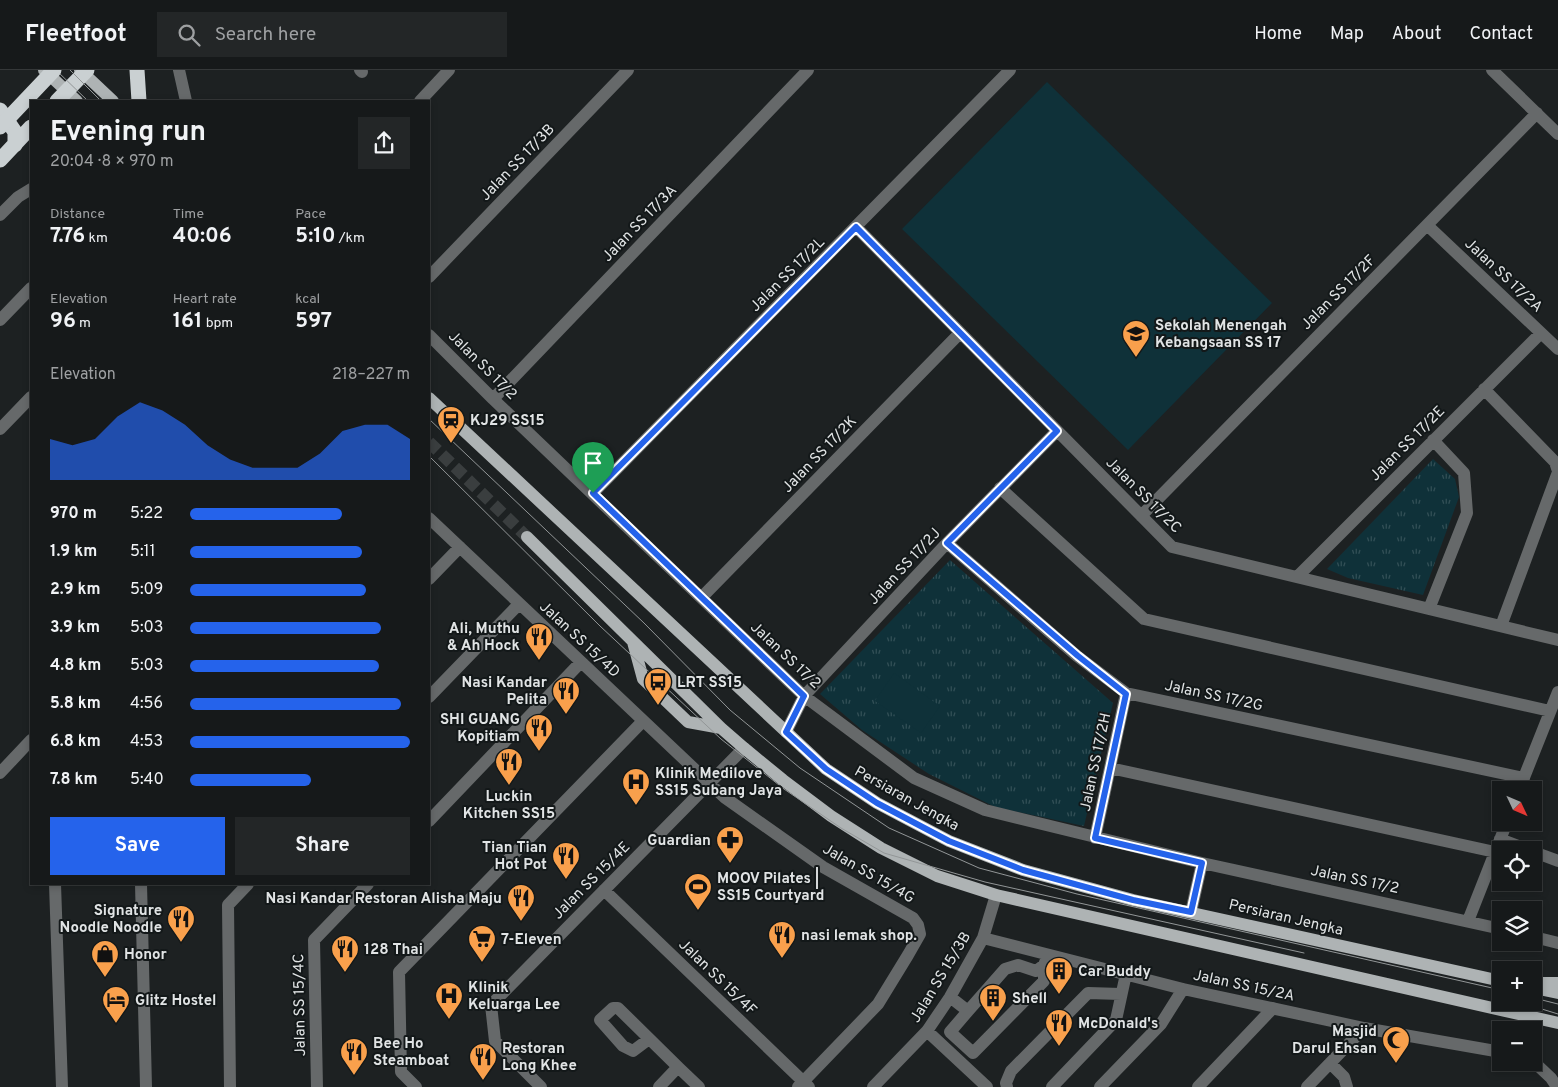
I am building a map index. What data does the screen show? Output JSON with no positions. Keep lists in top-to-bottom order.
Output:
{
  "streets": {
    "main road": ["Persiaran Jengka"],
    "street": [
      "Jalan SS 17/3B",
      "Jalan SS 17/3A",
      "Jalan SS 17/2L",
      "Jalan SS 17/2A",
      "Jalan SS 17/2F",
      "Jalan SS 17/2",
      "Jalan SS 17/2E",
      "Jalan SS 17/2K",
      "Jalan SS 17/2C",
      "Jalan SS 17/2J",
      "Jalan SS 15/4D",
      "Jalan SS 17/2G",
      "Jalan SS 17/2H",
      "Jalan SS 15/4G",
      "Jalan SS 15/4E",
      "Jalan SS 15/4F",
      "Jalan SS 15/3B",
      "Jalan SS 15/2A",
      "Jalan SS 15/4C"
    ]
  },
  "crossings": [
    ["Jalan SS 17/3A", "Jalan SS 17/2"],
    ["Jalan SS 17/2L", "Jalan SS 17/2"],
    ["Jalan SS 17/2L", "Jalan SS 17/2C"],
    ["Jalan SS 17/2A", "Jalan SS 17/2F"],
    ["Jalan SS 17/2A", "Jalan SS 17/2E"],
    ["Jalan SS 17/2F", "Jalan SS 17/2C"],
    ["Jalan SS 17/2", "Jalan SS 17/2K"],
    ["Jalan SS 17/2", "Jalan SS 17/2J"],
    ["Jalan SS 17/2", "Jalan SS 17/2H"],
    ["Jalan SS 17/2E", "Jalan SS 17/2C"],
    ["Jalan SS 17/2K", "Jalan SS 17/2C"],
    ["Jalan SS 17/2C", "Jalan SS 17/2J"],
    ["Jalan SS 17/2J", "Jalan SS 17/2G"],
    ["Jalan SS 17/2J", "Persiaran Jengka"],
    ["Jalan SS 15/4D", "Jalan SS 15/4G"],
    ["Jalan SS 15/4D", "Jalan SS 15/4E"],
    ["Jalan SS 17/2G", "Jalan SS 17/2H"],
    ["Jalan SS 15/4G", "Jalan SS 15/4E"],
    ["Jalan SS 15/4G", "Jalan SS 15/4F"],
    ["Jalan SS 15/4E", "Jalan SS 15/4F"],
    ["Jalan SS 15/3B", "Jalan SS 15/2A"]
  ],
  "places": {
    "school or university": ["Sekolah Menengah Kebangsaan SS 17"],
    "station": ["KJ29 SS15"],
    "restaurant": [
      "Ali, Muthu & Ah Hock",
      "Nasi Kandar Pelita",
      "SHI GUANG Kopitiam",
      "Luckin Kitchen SS15",
      "Tian Tian Hot Pot",
      "Nasi Kandar Restoran Alisha Maju",
      "Signature Noodle Noodle",
      "nasi lemak shop.",
      "128 Thai",
      "McDonald's",
      "Bee Ho Steamboat",
      "Restoran Long Khee"
    ],
    "bus stop": ["LRT SS15"],
    "hospital": ["Klinik Medilove SS15 Subang Jaya", "Klinik Keluarga Lee"],
    "pharmacy": ["Guardian"],
    "sports": ["MOOV Pilates | SS15 Courtyard"],
    "supermarket": ["7-Eleven"],
    "shop": ["Honor"],
    "building": ["Car Buddy", "Shell"],
    "hotel": ["Glitz Hostel"],
    "mosque": ["Masjid Darul Ehsan"]
  },
  "north": "bottom right",
  "page": {
    "header": "Fleetfoot",
    "search": "Search here",
    "nav": [
      "Home",
      "Map",
      "About",
      "Contact"
    ],
    "heading": ["Evening run", "20:04 · 8 × 970 m"],
    "stats": [
      ["Distance", "7.76 km"],
      ["Time", "40:06"],
      ["Pace", "5:10 /km"],
      ["Elevation", "96 m"],
      ["Heart rate", "161 bpm"],
      ["kcal", "597"]
    ],
    "chart": ["Elevation", "218–227 m"],
    "list": [
      {
        "name": "970 m",
        "note": "5:22"
      },
      {
        "name": "1.9 km",
        "note": "5:11"
      },
      {
        "name": "2.9 km",
        "note": "5:09"
      },
      {
        "name": "3.9 km",
        "note": "5:03"
      },
      {
        "name": "4.8 km",
        "note": "5:03"
      },
      {
        "name": "5.8 km",
        "note": "4:56"
      },
      {
        "name": "6.8 km",
        "note": "4:53"
      },
      {
        "name": "7.8 km",
        "note": "5:40"
      }
    ],
    "map_buttons": ["+", "−"],
    "buttons": ["Save", "Share"]
  }
}
